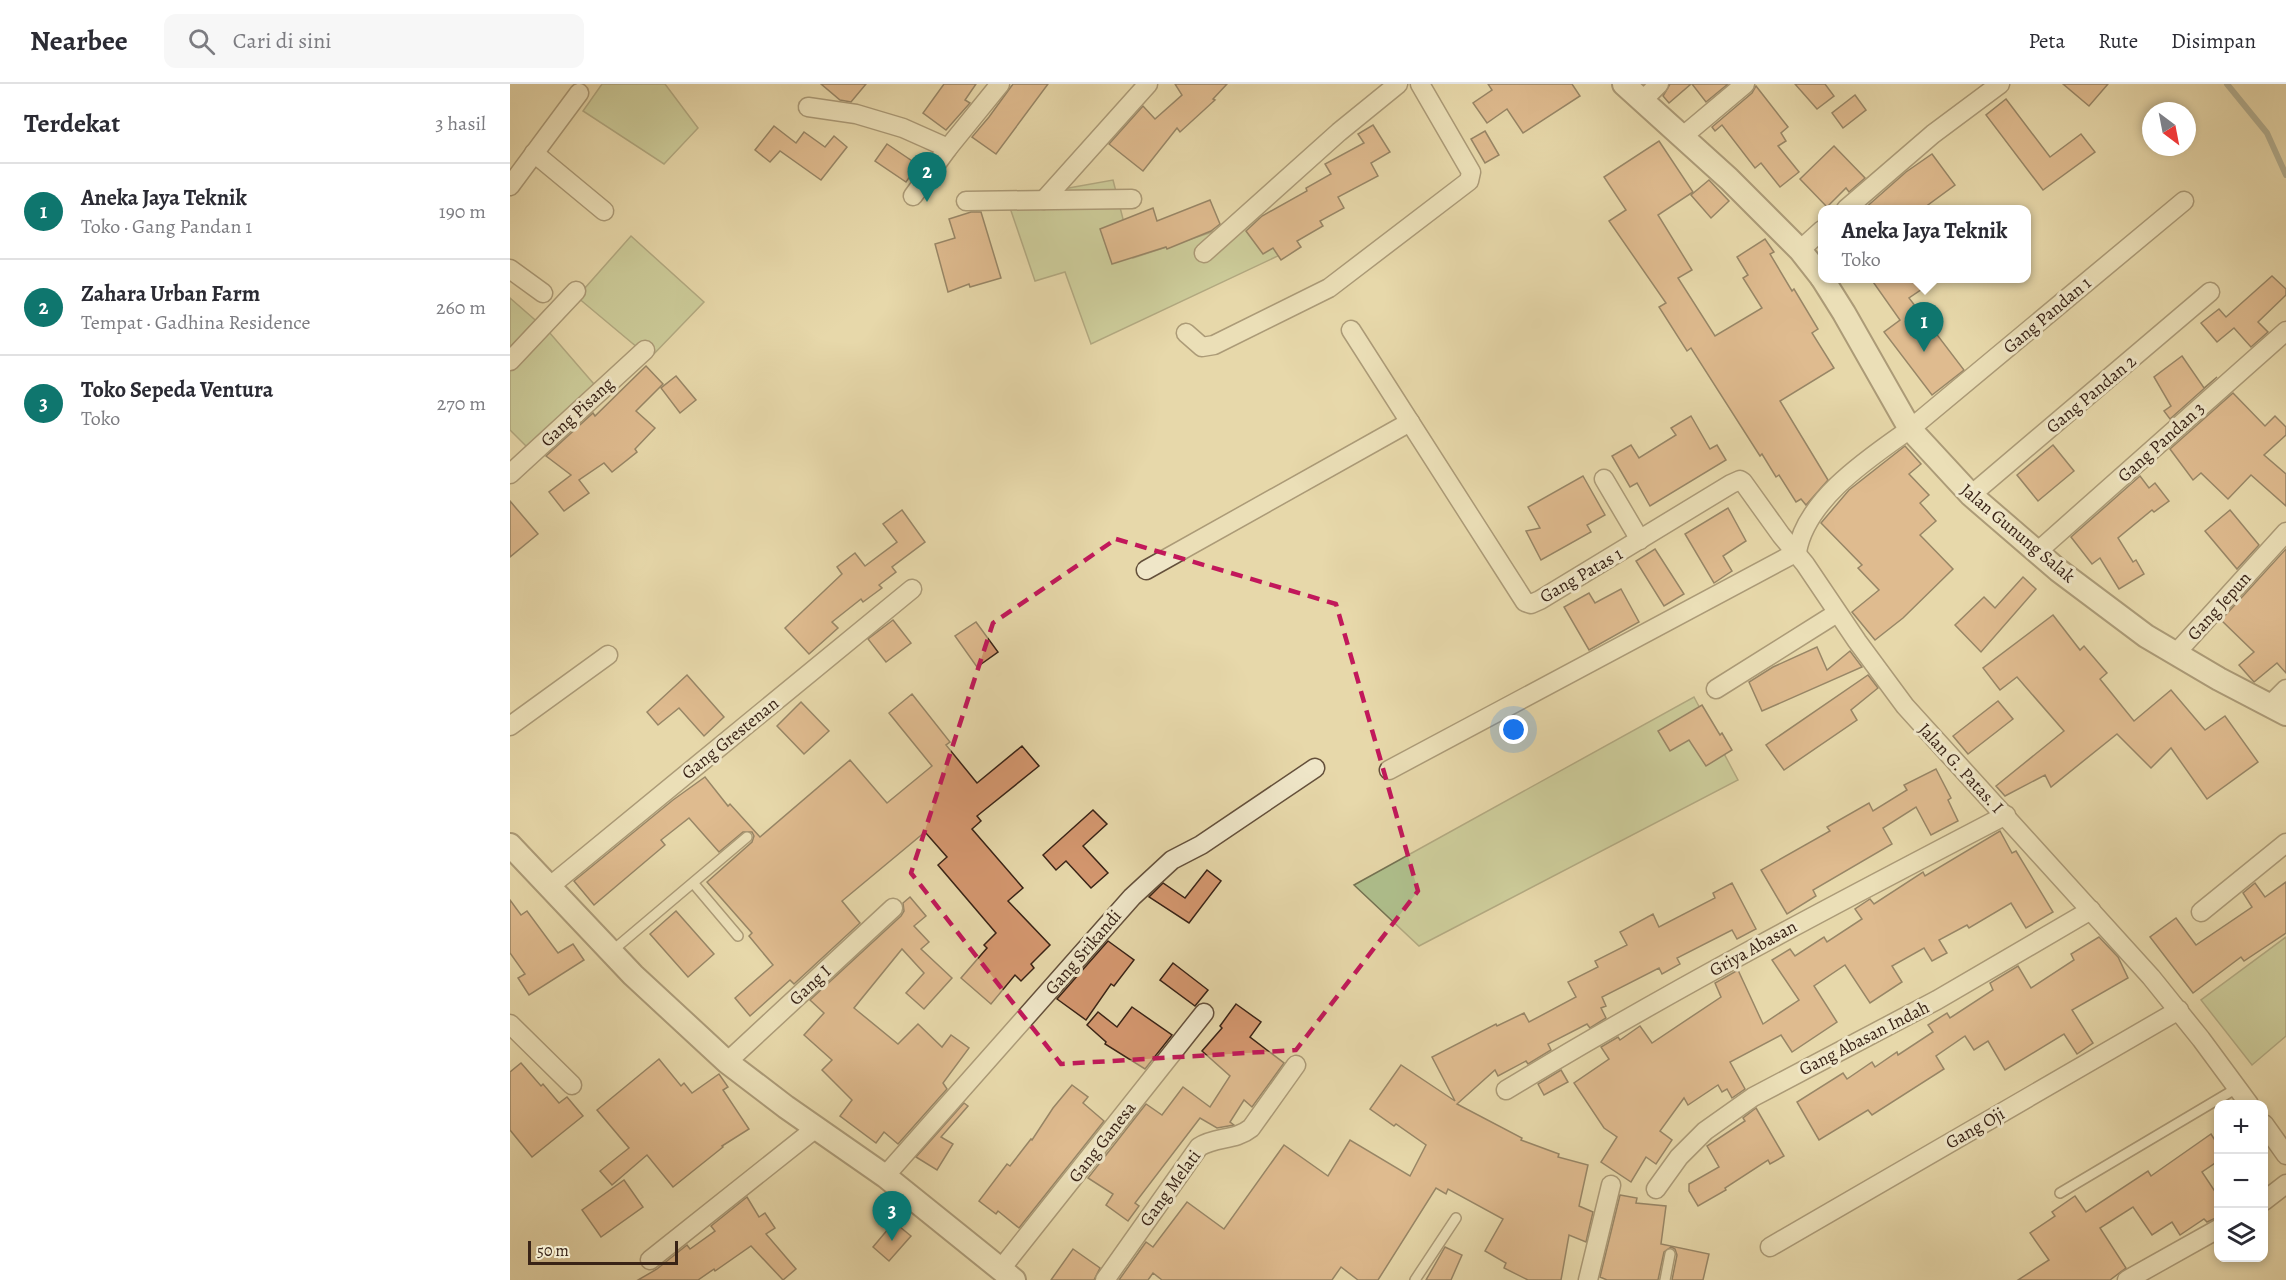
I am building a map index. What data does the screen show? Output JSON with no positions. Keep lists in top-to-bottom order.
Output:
{
  "streets": {
    "street": [
      "Gang Pandan 1",
      "Gang Pandan 2",
      "Gang Pisang",
      "Gang Pandan 3",
      "Jalan Gunung Salak",
      "Gang Patas 1",
      "Gang Jepun",
      "Gang Grestenan",
      "Jalan G. Patas. I",
      "Griya Abasan",
      "Gang Srikandi",
      "Gang I",
      "Gang Abasan Indah",
      "Gang Oji",
      "Gang Ganesa",
      "Gang Melati"
    ]
  },
  "crossings": [
    ["Gang Pandan 1", "Jalan Gunung Salak"],
    ["Gang Pandan 2", "Jalan Gunung Salak"],
    ["Gang Pandan 3", "Jalan Gunung Salak"],
    ["Jalan Gunung Salak", "Gang Jepun"],
    ["Gang Patas 1", "Jalan G. Patas. I"],
    ["Jalan G. Patas. I", "Griya Abasan"],
    ["Jalan G. Patas. I", "Gang Abasan Indah"],
    ["Jalan G. Patas. I", "Gang Oji"]
  ],
  "scale_bar": "50 m",
  "north": "bottom right",
  "page": {
    "header": "Nearbee",
    "search": "Cari di sini",
    "nav": ["Peta", "Rute", "Disimpan"],
    "heading": ["Terdekat", "3 hasil"],
    "pins": ["2", "1", "3"],
    "list": [
      {
        "mark": "1",
        "name": "Aneka Jaya Teknik",
        "note": "Toko · Gang Pandan 1",
        "value": "190 m"
      },
      {
        "mark": "2",
        "name": "Zahara Urban Farm",
        "note": "Tempat · Gadhina Residence",
        "value": "260 m"
      },
      {
        "mark": "3",
        "name": "Toko Sepeda Ventura",
        "note": "Toko",
        "value": "270 m"
      }
    ],
    "popup": ["Aneka Jaya Teknik", "Toko"],
    "map_buttons": ["+", "−"],
    "scale": "50 m"
  }
}
